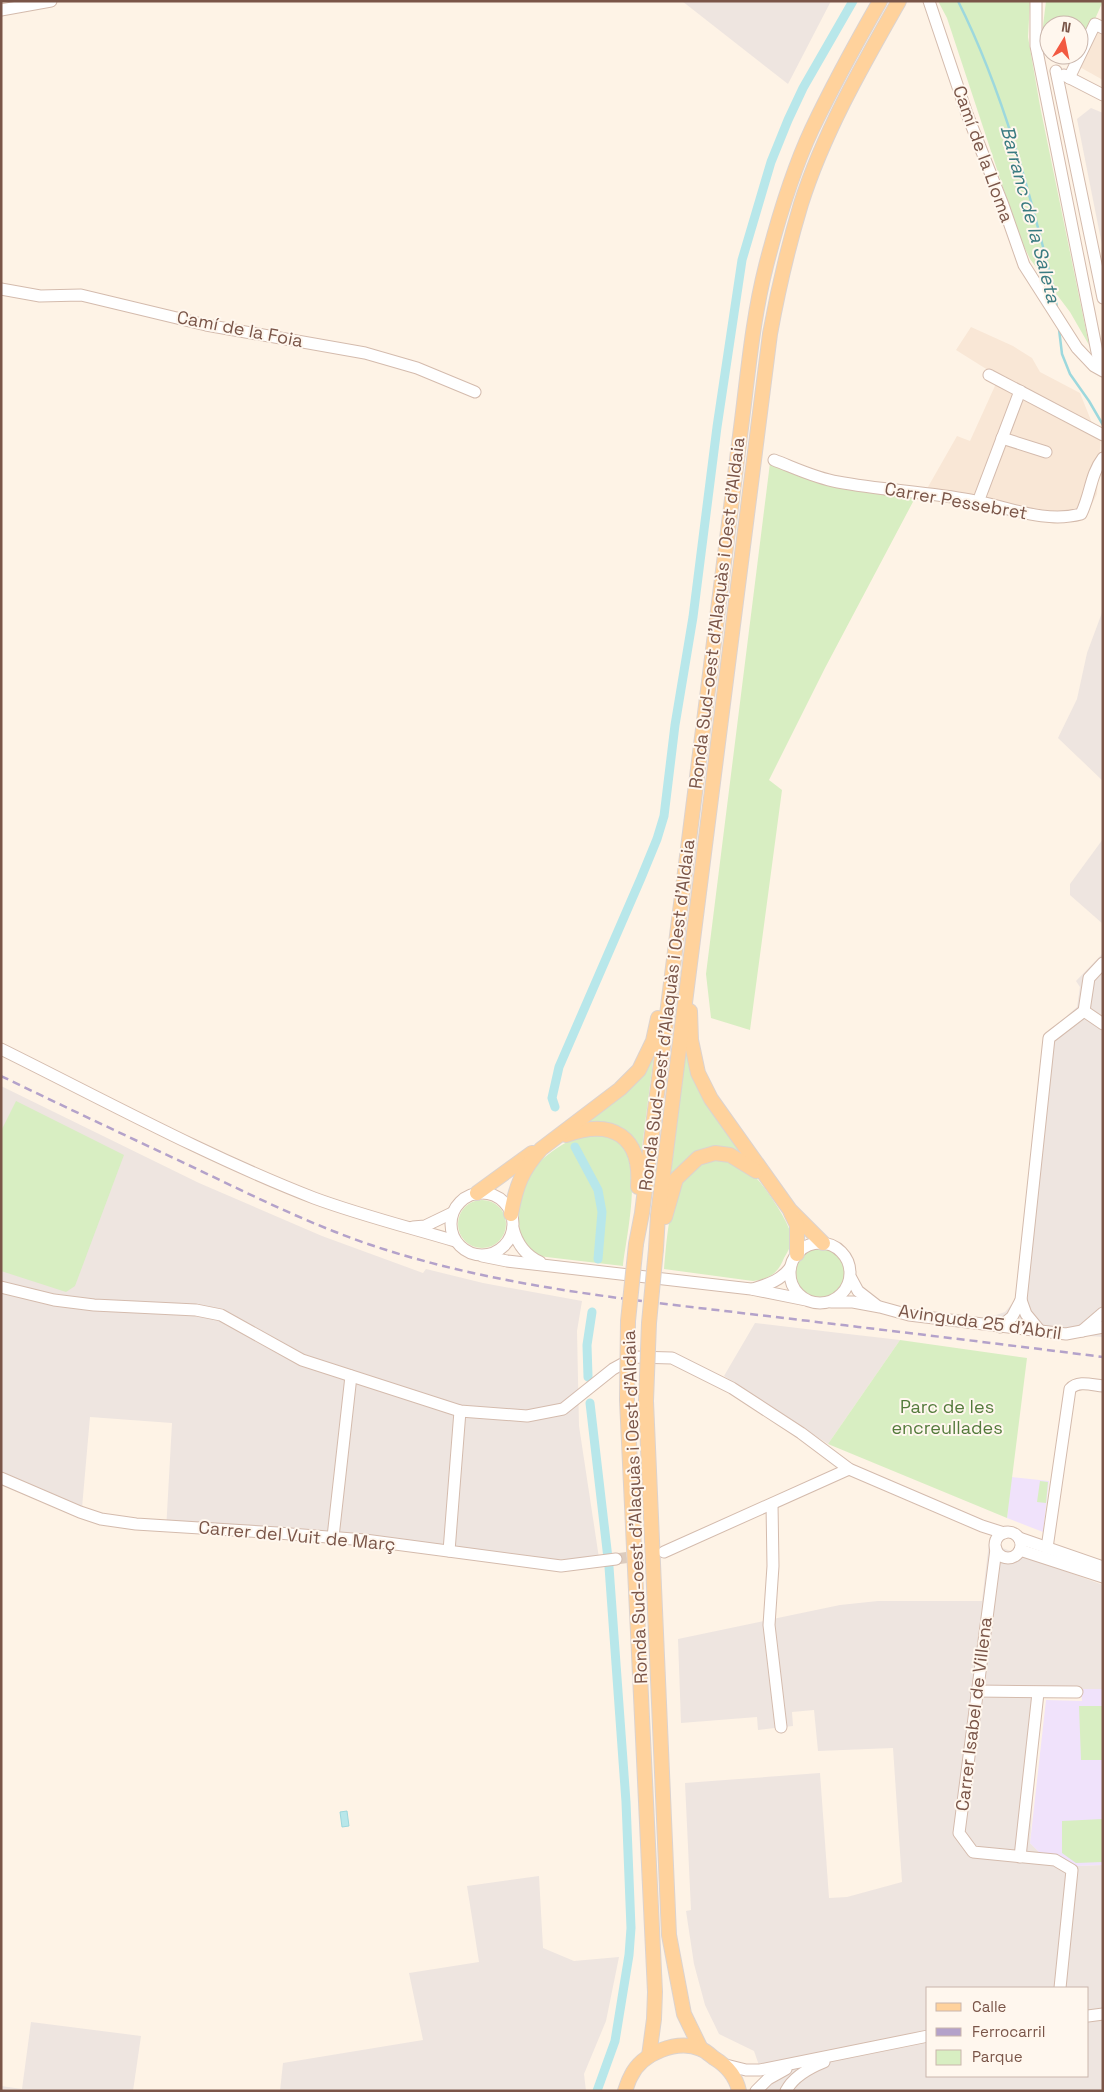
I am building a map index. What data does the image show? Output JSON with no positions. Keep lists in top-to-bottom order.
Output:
{
  "streets": {
    "main road": ["Ronda Sud-oest d'Alaquàs i Oest d'Aldaia"],
    "street": [
      "Camí de la Lloma",
      "Camí de la Foia",
      "Carrer Pessebret",
      "Avinguda 25 d'Abril",
      "Carrer del Vuit de Març",
      "Carrer Isabel de Villena"
    ]
  },
  "water": ["Barranc de la Saleta"],
  "parks": ["Parc de les encreullades"],
  "legend": ["Calle", "Ferrocarril", "Parque"],
  "north": "top"
}
